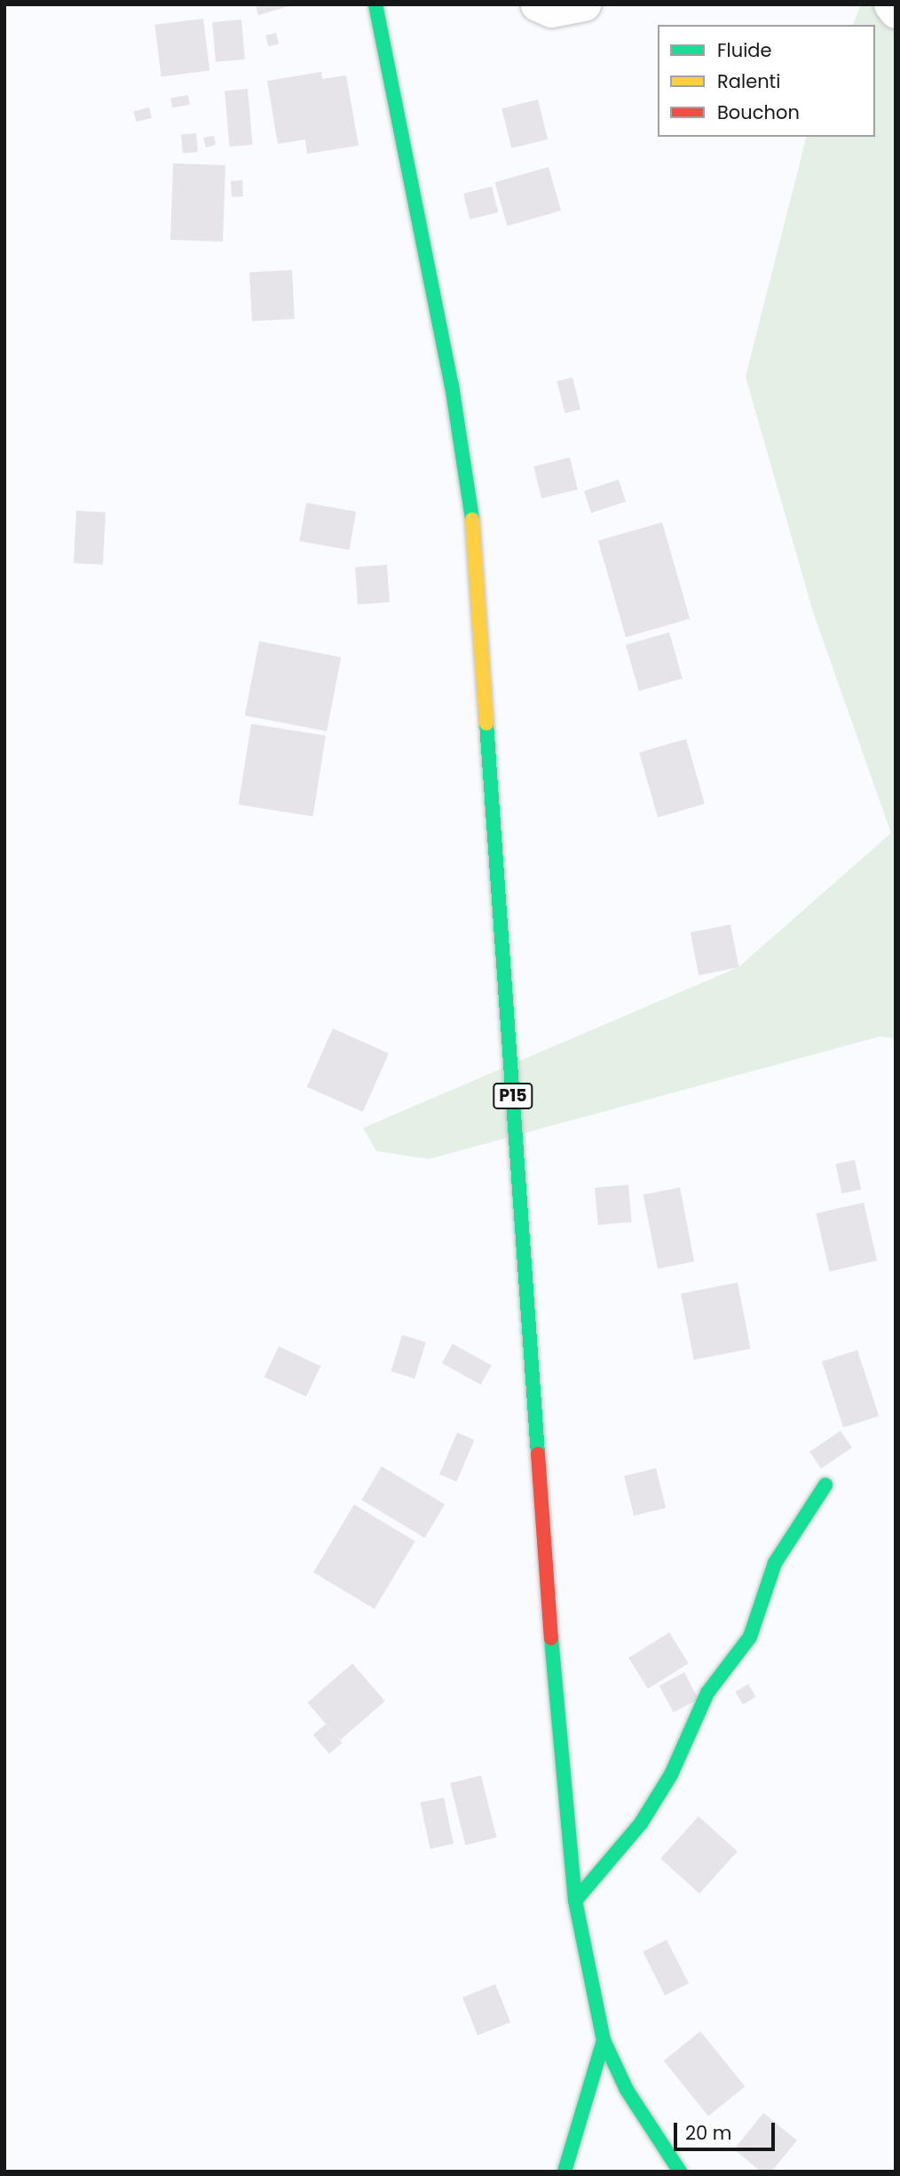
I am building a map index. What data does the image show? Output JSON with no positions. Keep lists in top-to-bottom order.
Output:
{
  "streets": {
    "main road": ["P15"]
  },
  "legend": ["Fluide", "Ralenti", "Bouchon"],
  "scale_bar": "20 m"
}
